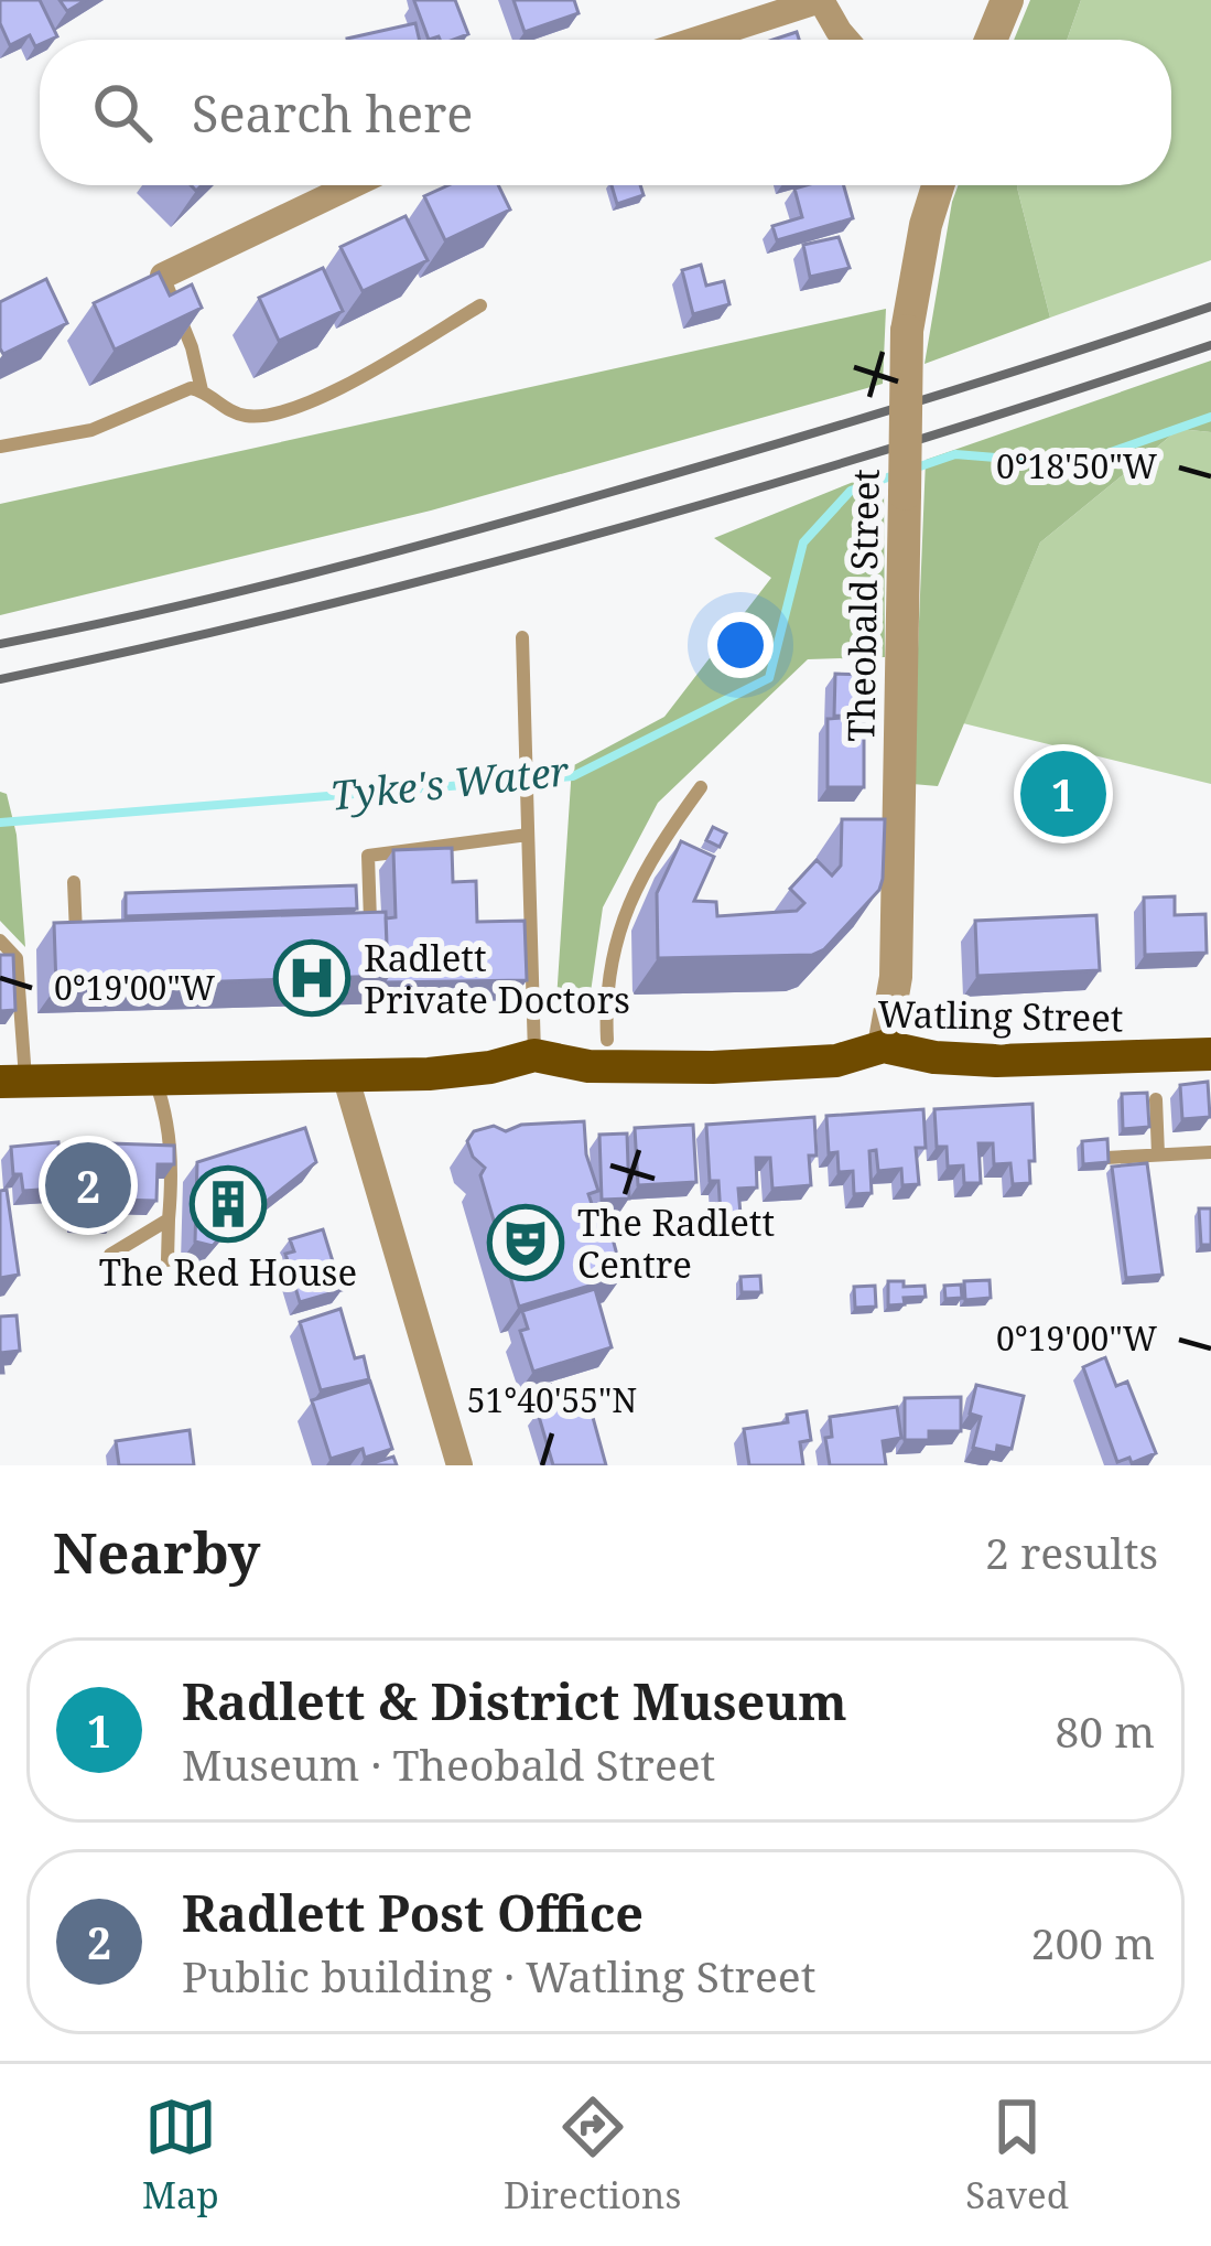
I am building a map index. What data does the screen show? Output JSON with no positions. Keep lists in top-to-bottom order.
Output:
{
  "streets": {
    "main road": ["Watling Street"],
    "street": ["Theobald Street"]
  },
  "crossings": [
    ["Theobald Street", "Watling Street"]
  ],
  "water": ["Tyke's Water"],
  "places": {
    "hospital": ["Radlett Private Doctors"],
    "building": ["The Red House"],
    "theatre": ["The Radlett Centre"]
  },
  "page": {
    "search": "Search here",
    "pins": ["1", "2"],
    "heading": ["Nearby", "2 results"],
    "list": [
      {
        "mark": "1",
        "name": "Radlett & District Museum",
        "note": "Museum · Theobald Street",
        "value": "80 m"
      },
      {
        "mark": "2",
        "name": "Radlett Post Office",
        "note": "Public building · Watling Street",
        "value": "200 m"
      }
    ],
    "nav": ["Map", "Directions", "Saved"]
  },
  "coordinates": ["0°18'50\"W", "0°19'00\"W", "51°40'55\"N"]
}
